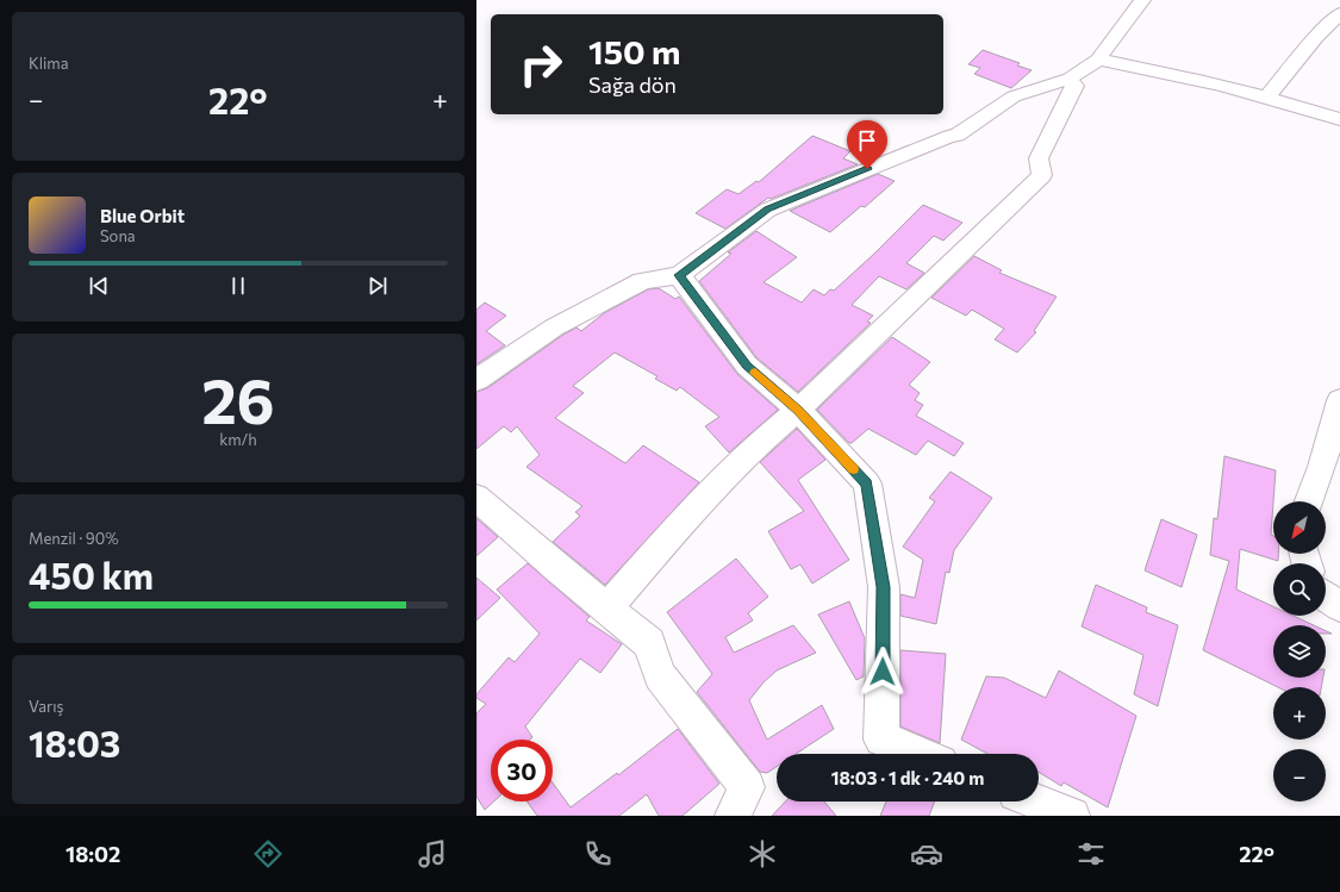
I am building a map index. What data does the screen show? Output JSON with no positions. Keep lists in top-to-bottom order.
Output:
{
  "north": "bottom left",
  "page": {
    "tile": [
      "Klima",
      ["26", "km/h"],
      ["Menzil · 90%", "450 km"],
      ["Varış", "18:03"]
    ],
    "turn": ["150 m", "Sağa dön"],
    "heat": ["−", "22°", "+"],
    "song": ["Blue Orbit", "Sona"],
    "map_buttons": ["+", "−"],
    "limit": "30",
    "trip": "18:03 · 1 dk · 240 m",
    "tabs": ["18:02", "22°"]
  }
}
